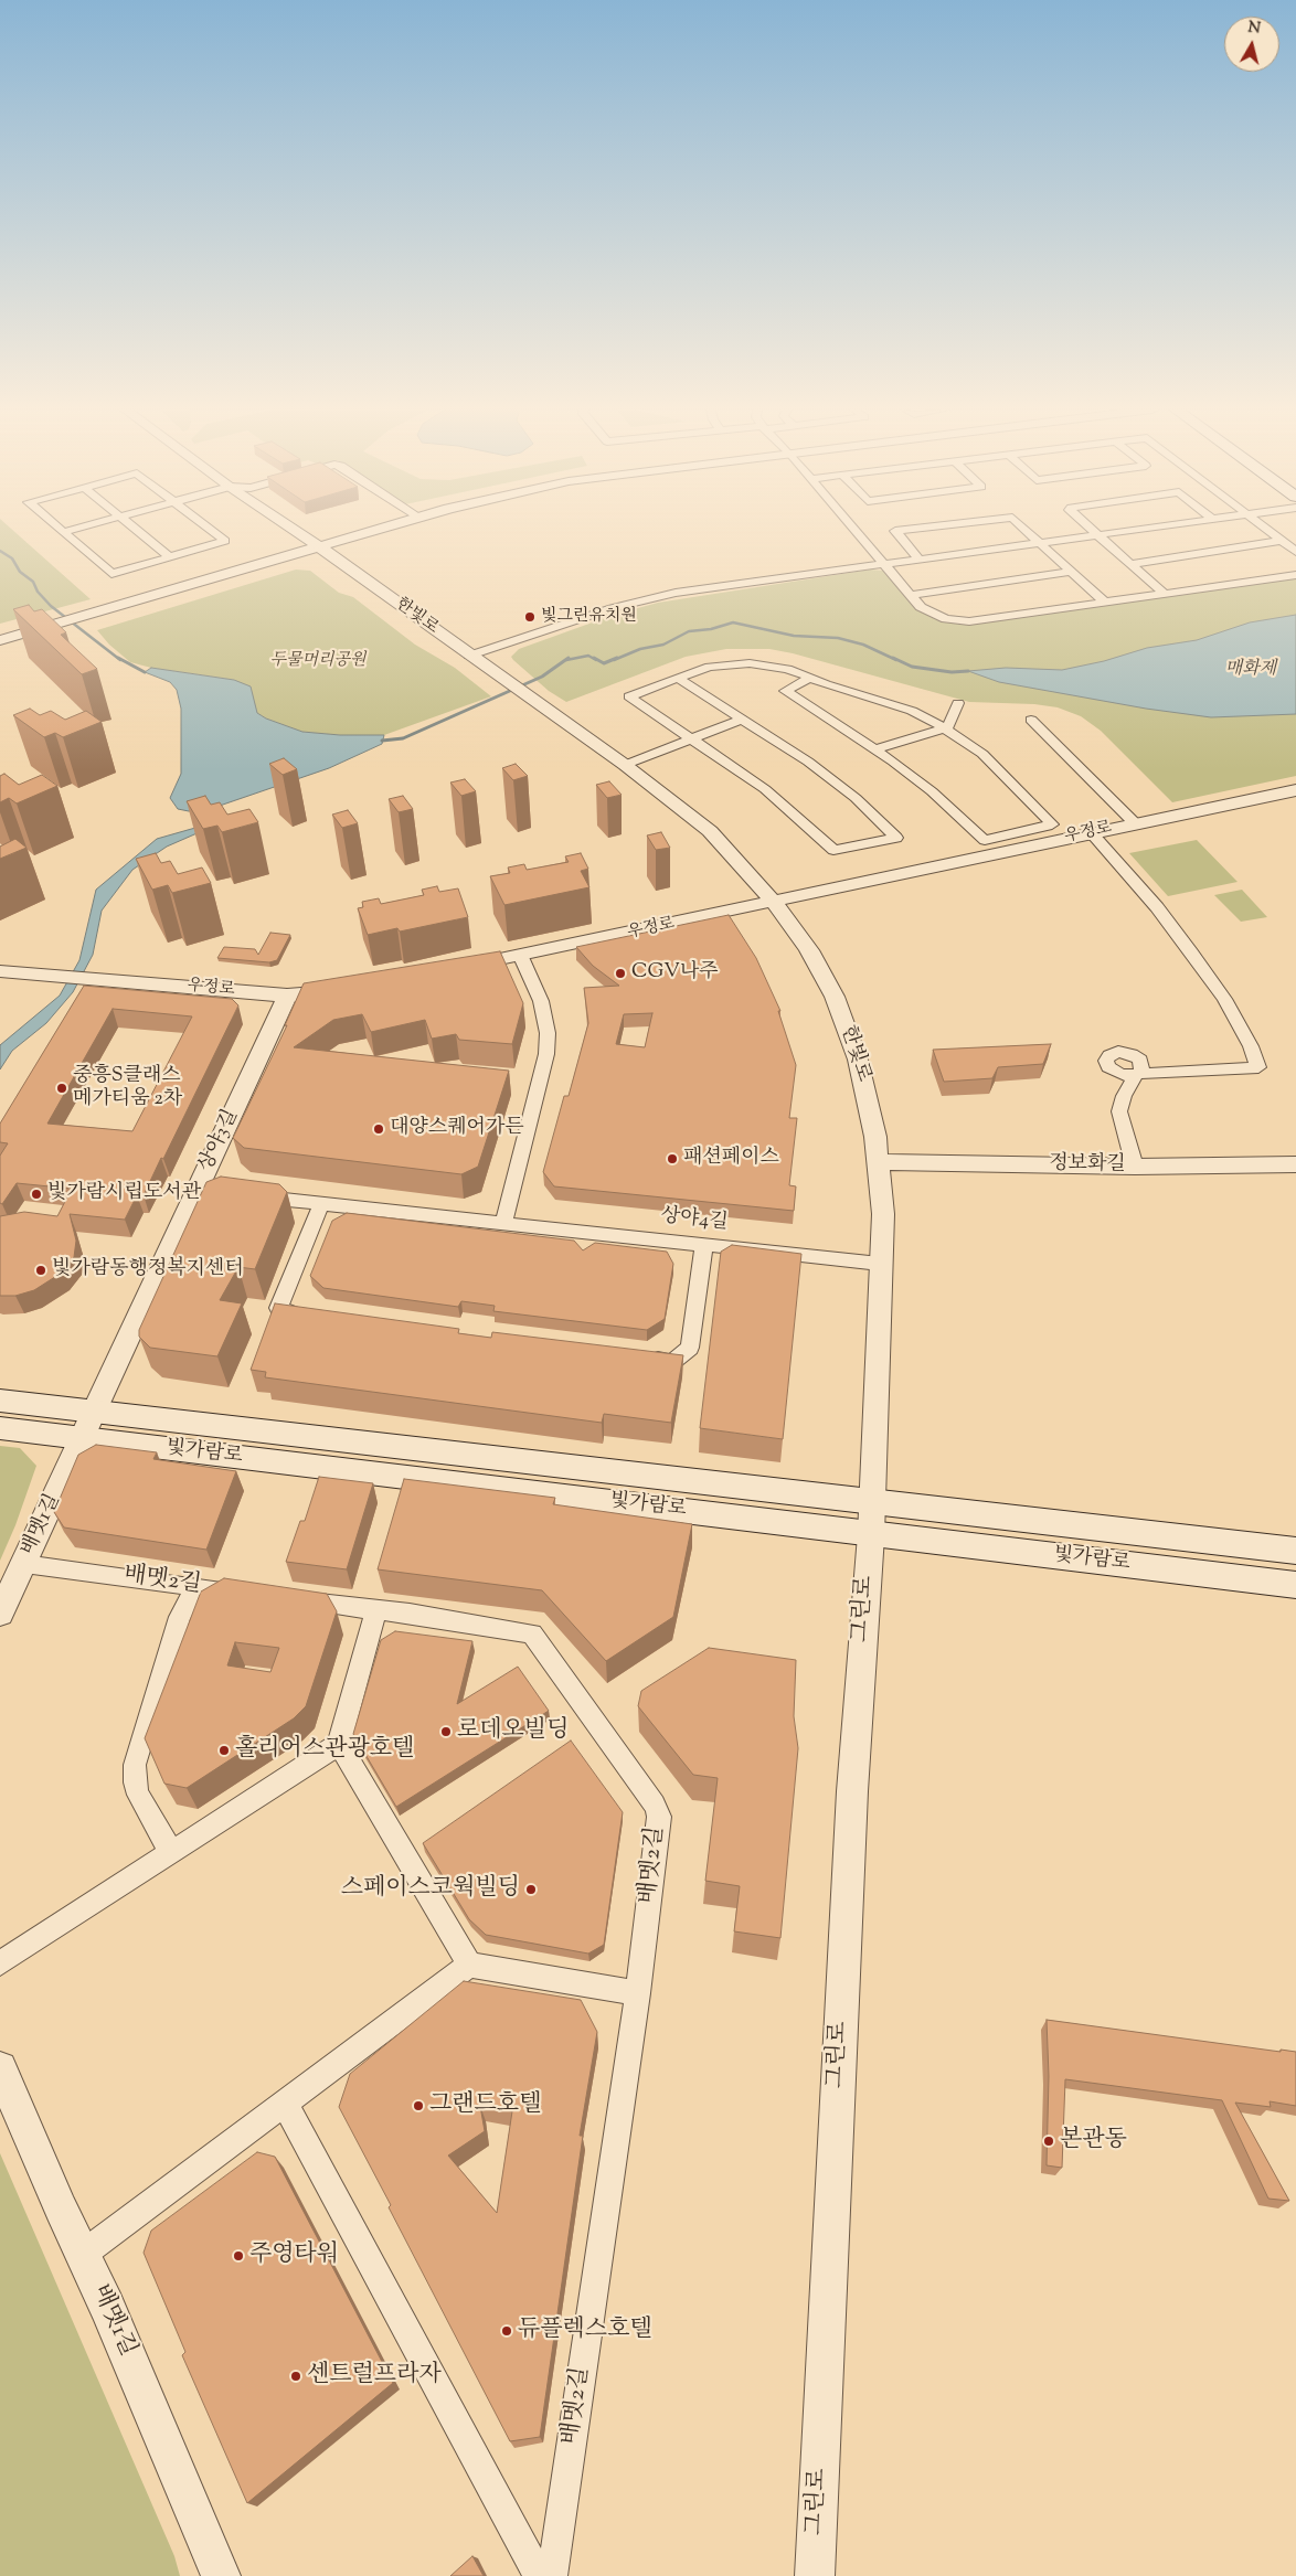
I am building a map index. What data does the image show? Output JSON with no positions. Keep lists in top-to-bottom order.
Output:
{
  "streets": {
    "main road": ["빛가람로"],
    "street": [
      "한빛로",
      "우정로",
      "상야3길",
      "정보화길",
      "상야4길",
      "배멧1길",
      "배멧2길",
      "그린로"
    ]
  },
  "crossings": [
    ["한빛로", "우정로"],
    ["한빛로", "정보화길"],
    ["한빛로", "상야4길"],
    ["한빛로", "빛가람로"],
    ["한빛로", "그린로"],
    ["우정로", "상야3길"],
    ["상야3길", "빛가람로"],
    ["상야3길", "배멧1길"],
    ["빛가람로", "배멧1길"],
    ["빛가람로", "그린로"],
    ["배멧1길", "배멧2길"]
  ],
  "water": ["매화제"],
  "parks": ["두물머리공원"],
  "places": [
    "빛그린유치원",
    "CGV나주",
    "중흥S클래스 메가티움 2차",
    "대양스퀘어가든",
    "패션페이스",
    "빛가람시립도서관",
    "빛가람동행정복지센터",
    "로데오빌딩",
    "홀리어스관광호텔",
    "스페이스코웍빌딩",
    "그랜드호텔",
    "본관동",
    "주영타워",
    "듀플렉스호텔",
    "센트럴프라자"
  ],
  "north": "top"
}
